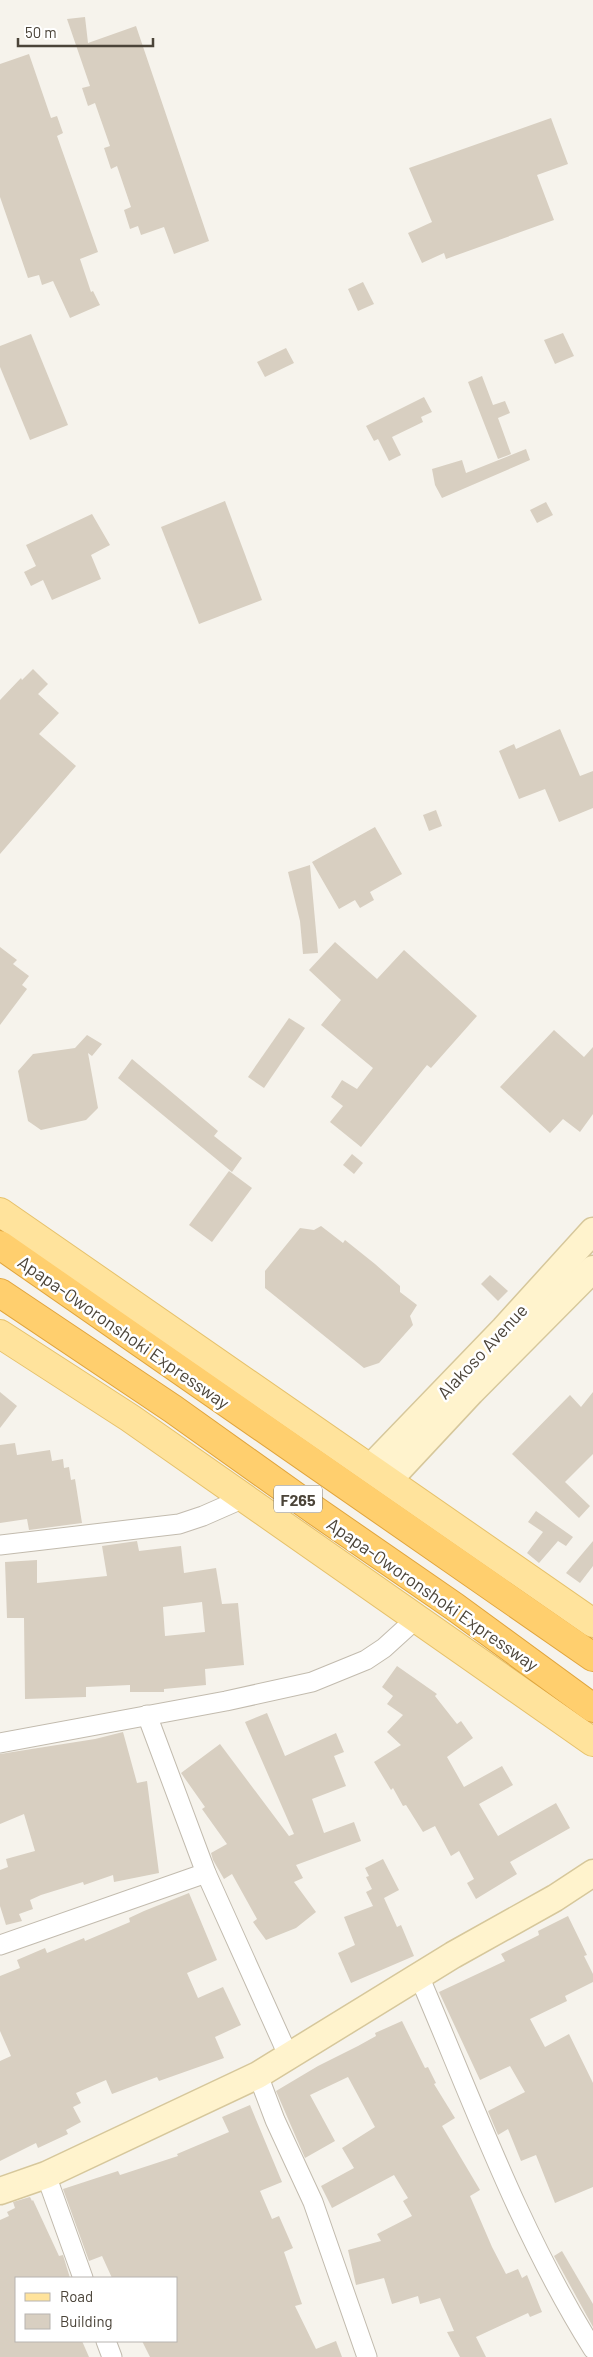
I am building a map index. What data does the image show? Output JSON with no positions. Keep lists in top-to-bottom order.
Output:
{
  "streets": {
    "highway": ["Apapa-Oworonshoki Expressway", "F265"],
    "main road": ["Alakoso Avenue"]
  },
  "crossings": [
    ["Apapa-Oworonshoki Expressway", "Alakoso Avenue"]
  ],
  "legend": ["Road", "Building"],
  "scale_bar": "50 m"
}
